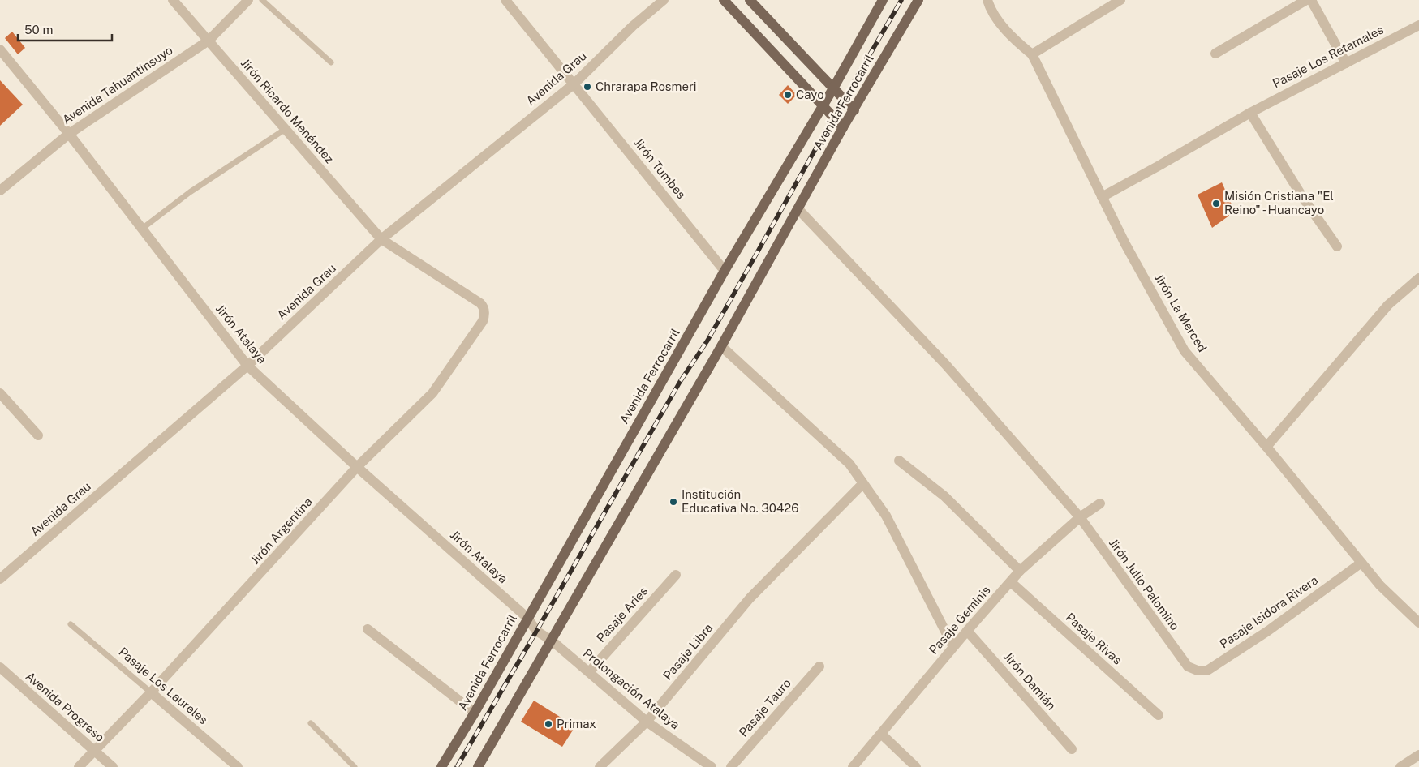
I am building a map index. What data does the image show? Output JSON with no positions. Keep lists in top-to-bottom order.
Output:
{
  "streets": {
    "main road": ["Avenida Ferrocarril"],
    "street": [
      "Pasaje Los Retamales",
      "Avenida Grau",
      "Avenida Tahuantinsuyo",
      "Jirón Ricardo Menéndez",
      "Jirón Tumbes",
      "Jirón La Merced",
      "Jirón Atalaya",
      "Jirón Argentina",
      "Jirón Julio Palomino",
      "Pasaje Isidora Rivera",
      "Pasaje Aries",
      "Pasaje Geminis",
      "Pasaje Rivas",
      "Pasaje Libra",
      "Jirón Damián",
      "Pasaje Los Laureles",
      "Prolongación Atalaya",
      "Avenida Progreso",
      "Pasaje Tauro"
    ]
  },
  "crossings": [
    ["Pasaje Los Retamales", "Jirón La Merced"],
    ["Avenida Grau", "Jirón Ricardo Menéndez"],
    ["Avenida Grau", "Jirón Tumbes"],
    ["Avenida Grau", "Jirón Atalaya"],
    ["Avenida Tahuantinsuyo", "Jirón Ricardo Menéndez"],
    ["Avenida Tahuantinsuyo", "Jirón Atalaya"],
    ["Avenida Ferrocarril", "Jirón Tumbes"],
    ["Avenida Ferrocarril", "Jirón Atalaya"],
    ["Avenida Ferrocarril", "Jirón Julio Palomino"],
    ["Avenida Ferrocarril", "Prolongación Atalaya"],
    ["Jirón Ricardo Menéndez", "Jirón Argentina"],
    ["Jirón La Merced", "Pasaje Isidora Rivera"],
    ["Jirón Atalaya", "Jirón Argentina"],
    ["Jirón Atalaya", "Prolongación Atalaya"],
    ["Jirón Argentina", "Pasaje Los Laureles"],
    ["Jirón Argentina", "Avenida Progreso"],
    ["Jirón Julio Palomino", "Pasaje Isidora Rivera"],
    ["Jirón Julio Palomino", "Pasaje Geminis"],
    ["Pasaje Aries", "Prolongación Atalaya"],
    ["Pasaje Geminis", "Pasaje Rivas"],
    ["Pasaje Geminis", "Jirón Damián"],
    ["Pasaje Libra", "Prolongación Atalaya"]
  ],
  "places": [
    "Chrarapa Rosmeri",
    "Cayo",
    "Misión Cristiana \"El Reino\" - Huancayo",
    "Institución Educativa No. 30426",
    "Primax"
  ],
  "scale_bar": "50 m"
}
